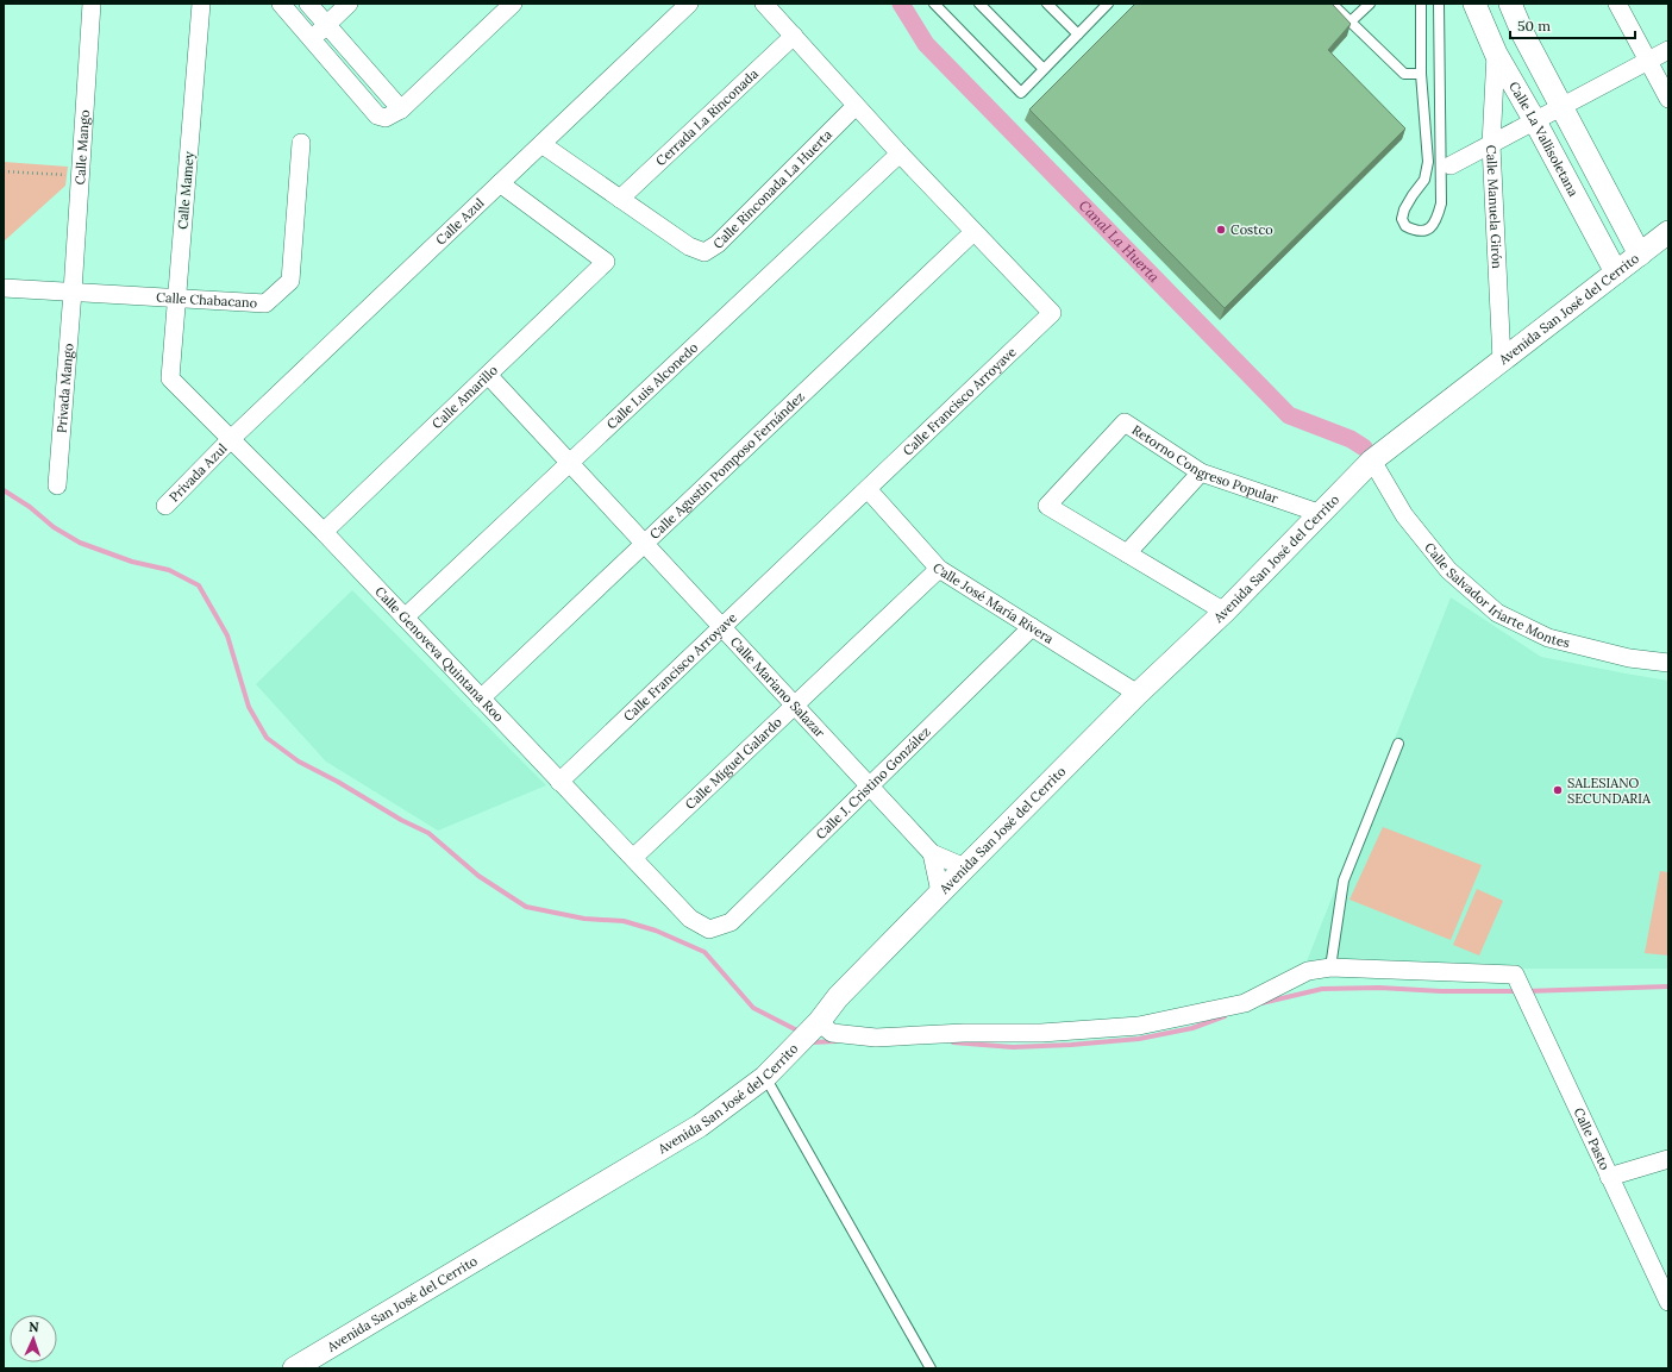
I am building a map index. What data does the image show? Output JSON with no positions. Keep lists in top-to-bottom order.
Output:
{
  "streets": {
    "street": [
      "Cerrada La Rinconada",
      "Calle La Vallisoletana",
      "Calle Mango",
      "Calle Rinconada La Huerta",
      "Calle Mamey",
      "Calle Manuela Girón",
      "Calle Azul",
      "Calle Chabacano",
      "Avenida San José del Cerrito",
      "Calle Luis Alconedo",
      "Privada Mango",
      "Calle Amarillo",
      "Calle Francisco Arroyave",
      "Retorno Congreso Popular",
      "Calle Agustín Pomposo Fernández",
      "Privada Azul",
      "Calle Salvador Iriarte Montes",
      "Calle José María Rivera",
      "Calle Genoveva Quintana Roo",
      "Calle Mariano Salazar",
      "Calle Miguel Galardo",
      "Calle J. Cristino González",
      "Calle Pasto"
    ]
  },
  "crossings": [
    ["Cerrada La Rinconada", "Calle Rinconada La Huerta"],
    ["Cerrada La Rinconada", "Calle Francisco Arroyave"],
    ["Calle La Vallisoletana", "Calle Manuela Girón"],
    ["Calle La Vallisoletana", "Avenida San José del Cerrito"],
    ["Calle Mango", "Calle Chabacano"],
    ["Calle Mango", "Privada Mango"],
    ["Calle Rinconada La Huerta", "Calle Azul"],
    ["Calle Rinconada La Huerta", "Calle Francisco Arroyave"],
    ["Calle Mamey", "Calle Chabacano"],
    ["Calle Mamey", "Calle Genoveva Quintana Roo"],
    ["Calle Manuela Girón", "Avenida San José del Cerrito"],
    ["Calle Azul", "Calle Amarillo"],
    ["Calle Azul", "Privada Azul"],
    ["Calle Azul", "Calle Genoveva Quintana Roo"],
    ["Calle Chabacano", "Privada Mango"],
    ["Avenida San José del Cerrito", "Retorno Congreso Popular"],
    ["Avenida San José del Cerrito", "Calle Salvador Iriarte Montes"],
    ["Avenida San José del Cerrito", "Calle José María Rivera"],
    ["Avenida San José del Cerrito", "Calle Mariano Salazar"],
    ["Calle Luis Alconedo", "Calle Francisco Arroyave"],
    ["Calle Luis Alconedo", "Calle Genoveva Quintana Roo"],
    ["Calle Luis Alconedo", "Calle Mariano Salazar"],
    ["Calle Amarillo", "Calle Genoveva Quintana Roo"],
    ["Calle Amarillo", "Calle Mariano Salazar"],
    ["Calle Francisco Arroyave", "Calle Agustín Pomposo Fernández"],
    ["Calle Francisco Arroyave", "Calle José María Rivera"],
    ["Calle Francisco Arroyave", "Calle Genoveva Quintana Roo"],
    ["Calle Francisco Arroyave", "Calle Mariano Salazar"],
    ["Calle Agustín Pomposo Fernández", "Calle Genoveva Quintana Roo"],
    ["Calle Agustín Pomposo Fernández", "Calle Mariano Salazar"],
    ["Privada Azul", "Calle Genoveva Quintana Roo"],
    ["Calle José María Rivera", "Calle Miguel Galardo"],
    ["Calle José María Rivera", "Calle J. Cristino González"],
    ["Calle Genoveva Quintana Roo", "Calle Miguel Galardo"],
    ["Calle Genoveva Quintana Roo", "Calle J. Cristino González"],
    ["Calle Mariano Salazar", "Calle Miguel Galardo"],
    ["Calle Mariano Salazar", "Calle J. Cristino González"]
  ],
  "water": ["Canal La Huerta"],
  "places": ["Costco", "SALESIANO SECUNDARIA"],
  "scale_bar": "50 m",
  "north": "top"
}
